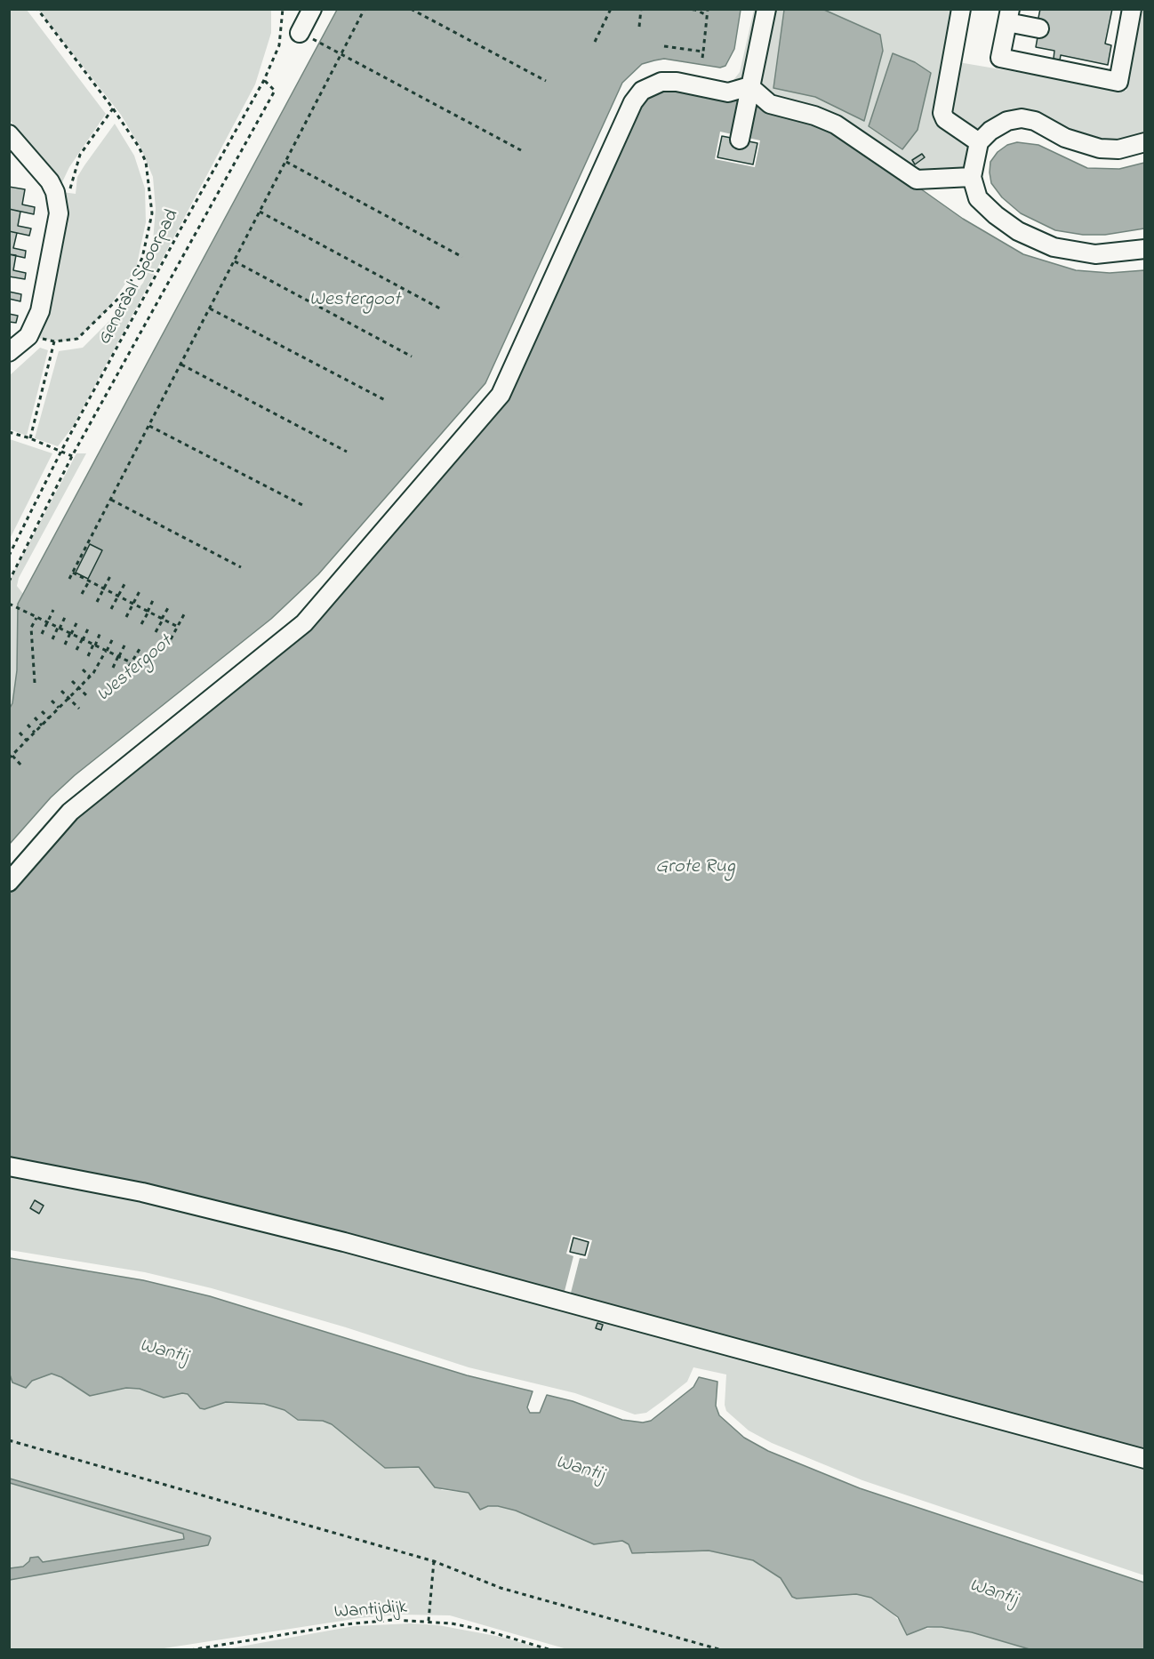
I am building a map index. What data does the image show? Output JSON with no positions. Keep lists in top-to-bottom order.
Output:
{
  "streets": {
    "path": ["Generaal Spoorpad", "Wantijdijk"]
  },
  "water": ["Westergoot", "Grote Rug", "Wantij"]
}
